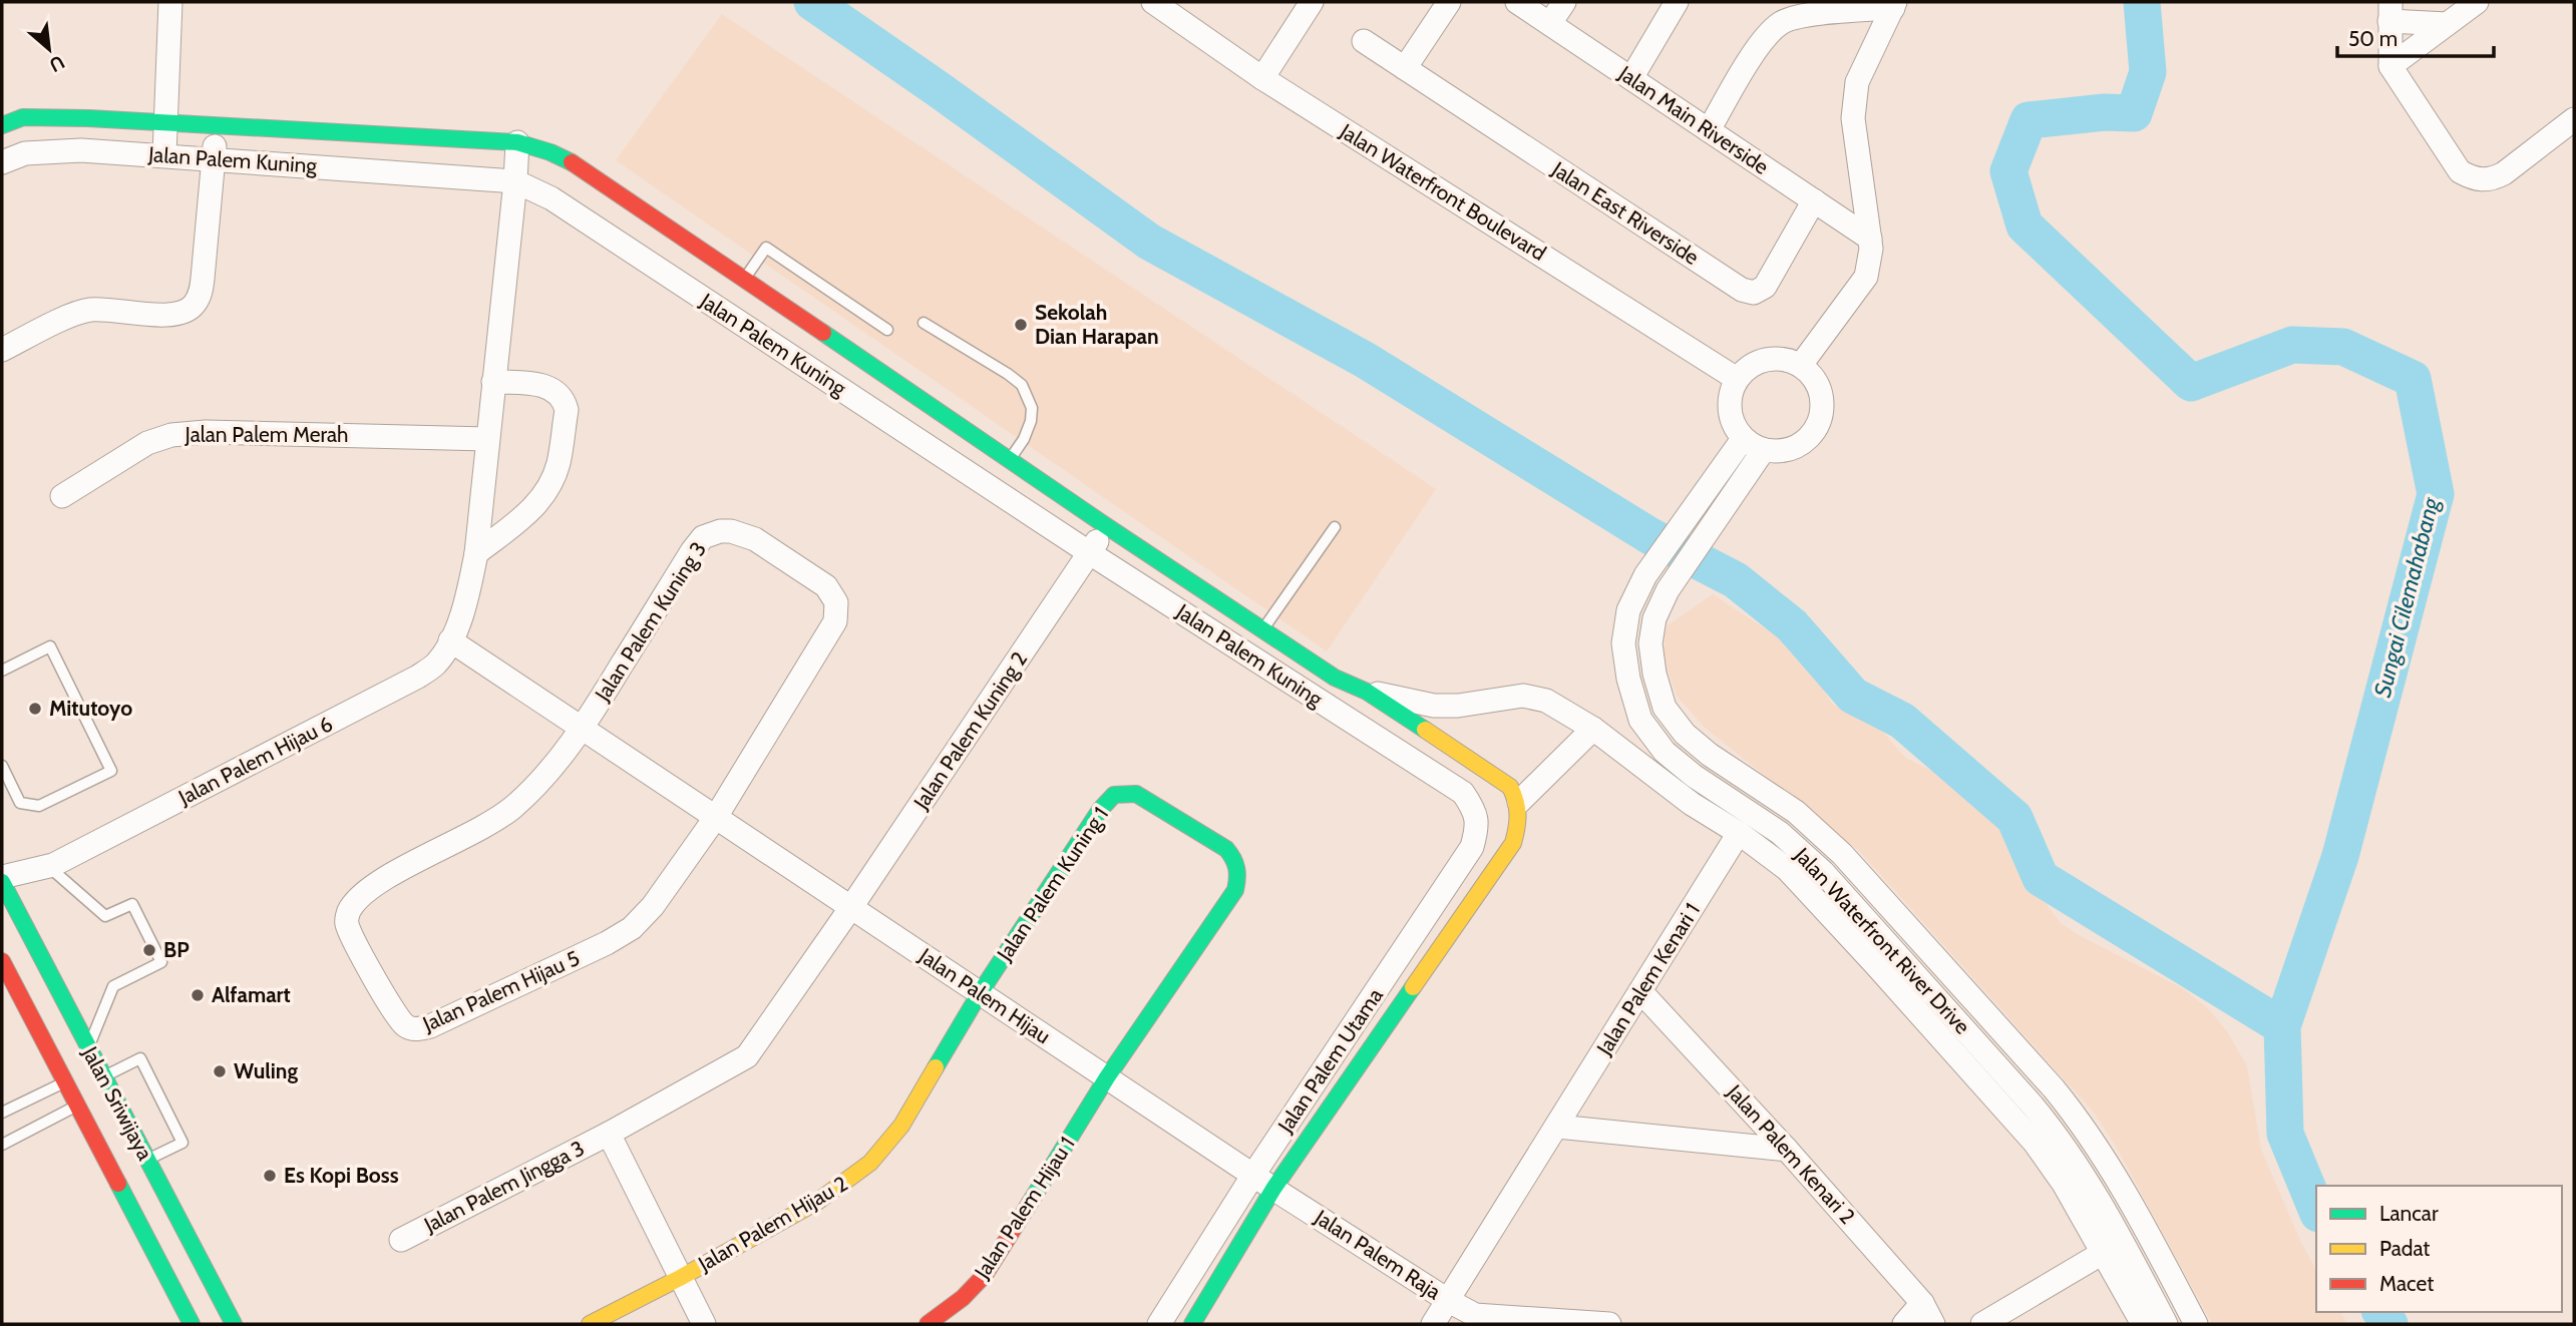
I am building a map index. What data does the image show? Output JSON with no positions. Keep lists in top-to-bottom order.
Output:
{
  "streets": {
    "street": [
      "Jalan Main Riverside",
      "Jalan Palem Kuning",
      "Jalan Waterfront Boulevard",
      "Jalan East Riverside",
      "Jalan Palem Merah",
      "Jalan Palem Kuning 3",
      "Jalan Palem Kuning 2",
      "Jalan Palem Hijau 6",
      "Jalan Palem Kuning 1",
      "Jalan Waterfront River Drive",
      "Jalan Palem Kenari 1",
      "Jalan Palem Hijau 5",
      "Jalan Palem Hijau",
      "Jalan Palem Utama",
      "Jalan Sriwijaya",
      "Jalan Palem Kenari 2",
      "Jalan Palem Jingga 3",
      "Jalan Palem Hijau 1",
      "Jalan Palem Hijau 2",
      "Jalan Palem Raja"
    ]
  },
  "crossings": [
    ["Jalan Main Riverside", "Jalan East Riverside"],
    ["Jalan Palem Kuning", "Jalan Palem Kuning 2"],
    ["Jalan Palem Kuning", "Jalan Palem Hijau 6"],
    ["Jalan Palem Kuning", "Jalan Palem Kenari 1"],
    ["Jalan Palem Kuning", "Jalan Palem Utama"],
    ["Jalan Waterfront Boulevard", "Jalan Waterfront River Drive"],
    ["Jalan Palem Merah", "Jalan Palem Hijau 6"],
    ["Jalan Palem Kuning 3", "Jalan Palem Hijau 5"],
    ["Jalan Palem Kuning 3", "Jalan Palem Hijau"],
    ["Jalan Palem Kuning 2", "Jalan Palem Hijau"],
    ["Jalan Palem Kuning 2", "Jalan Palem Jingga 3"],
    ["Jalan Palem Hijau 6", "Jalan Palem Hijau"],
    ["Jalan Palem Hijau 6", "Jalan Sriwijaya"],
    ["Jalan Palem Kuning 1", "Jalan Palem Hijau"],
    ["Jalan Palem Kuning 1", "Jalan Palem Hijau 1"],
    ["Jalan Palem Kuning 1", "Jalan Palem Hijau 2"],
    ["Jalan Palem Kenari 1", "Jalan Palem Kenari 2"],
    ["Jalan Palem Kenari 1", "Jalan Palem Raja"],
    ["Jalan Palem Hijau 5", "Jalan Palem Hijau"],
    ["Jalan Palem Hijau", "Jalan Palem Utama"],
    ["Jalan Palem Hijau", "Jalan Palem Hijau 1"],
    ["Jalan Palem Hijau", "Jalan Palem Hijau 2"],
    ["Jalan Palem Hijau", "Jalan Palem Raja"],
    ["Jalan Palem Utama", "Jalan Palem Raja"]
  ],
  "water": ["Sungai Cilemahabang"],
  "places": [
    "Sekolah Dian Harapan",
    "Mitutoyo",
    "BP",
    "Alfamart",
    "Wuling",
    "Es Kopi Boss"
  ],
  "legend": ["Lancar", "Padat", "Macet"],
  "scale_bar": "50 m",
  "north": "bottom right"
}
